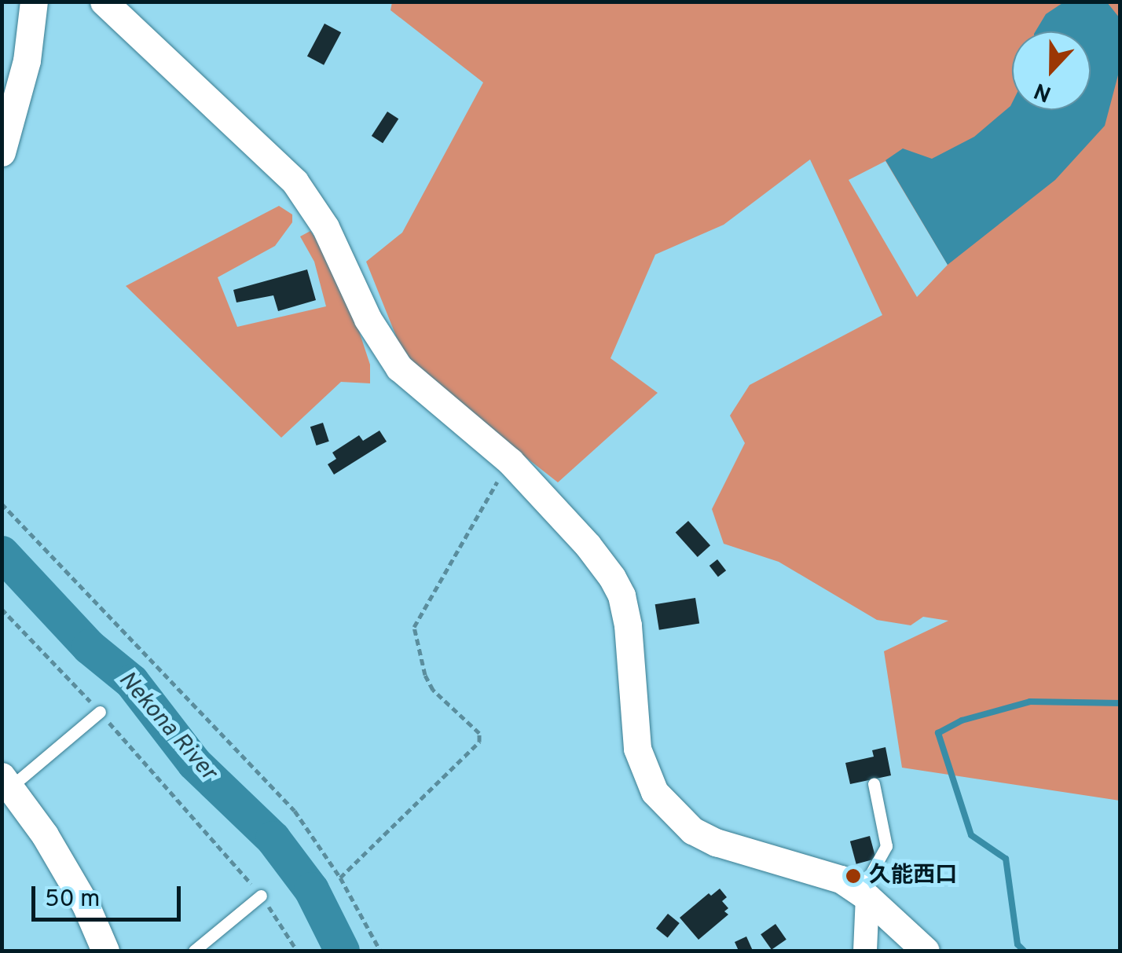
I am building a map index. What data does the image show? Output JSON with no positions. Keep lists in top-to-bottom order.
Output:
{
  "water": ["Nekona River"],
  "places": ["久能西口"],
  "scale_bar": "50 m",
  "north": "bottom"
}
